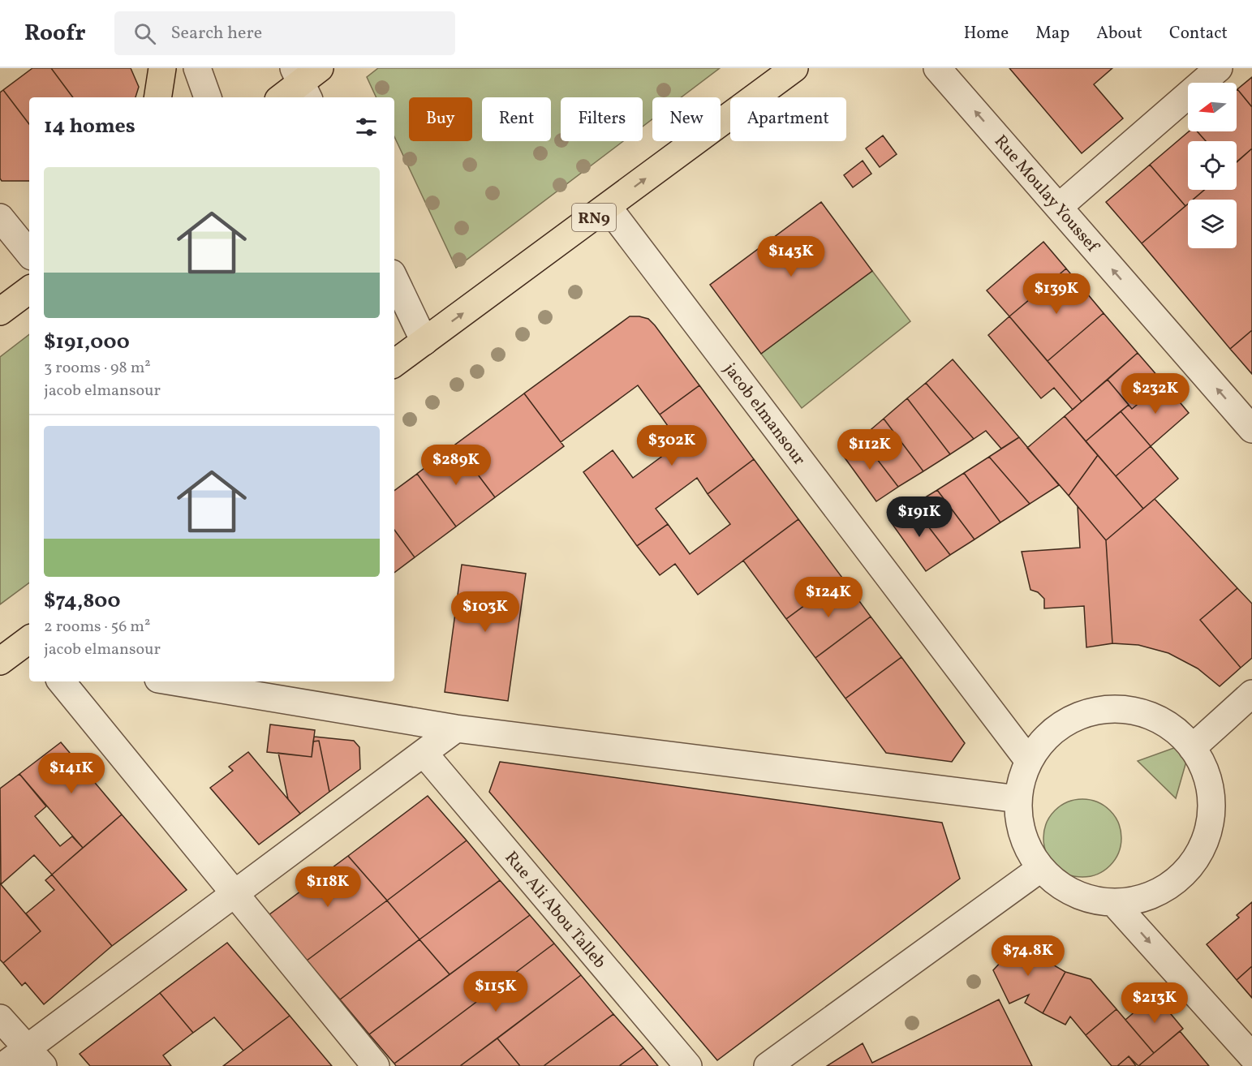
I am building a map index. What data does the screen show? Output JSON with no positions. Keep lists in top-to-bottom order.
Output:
{
  "streets": {
    "main road": ["RN9"],
    "street": ["Rue Moulay Youssef", "jacob elmansour", "Rue Ali Abou Talleb"]
  },
  "crossings": [
    ["RN9", "jacob elmansour"]
  ],
  "one_way": ["Rue Moulay Youssef"],
  "north": "left",
  "page": {
    "header": "Roofr",
    "search": "Search here",
    "nav": [
      "Home",
      "Map",
      "About",
      "Contact"
    ],
    "chip": [
      "Buy",
      "Rent",
      "Filters",
      "New",
      "Apartment"
    ],
    "heading": "14 homes",
    "list": [
      {
        "name": "$191,000",
        "note": "3 rooms · 98 m² · jacob elmansour"
      },
      {
        "name": "$74,800",
        "note": "2 rooms · 56 m² · jacob elmansour"
      }
    ],
    "price": [
      "$143K",
      "$139K",
      "$232K",
      "$302K",
      "$112K",
      "$289K",
      "$191K",
      "$124K",
      "$103K",
      "$141K",
      "$118K",
      "$74.8K",
      "$115K",
      "$213K"
    ]
  }
}
